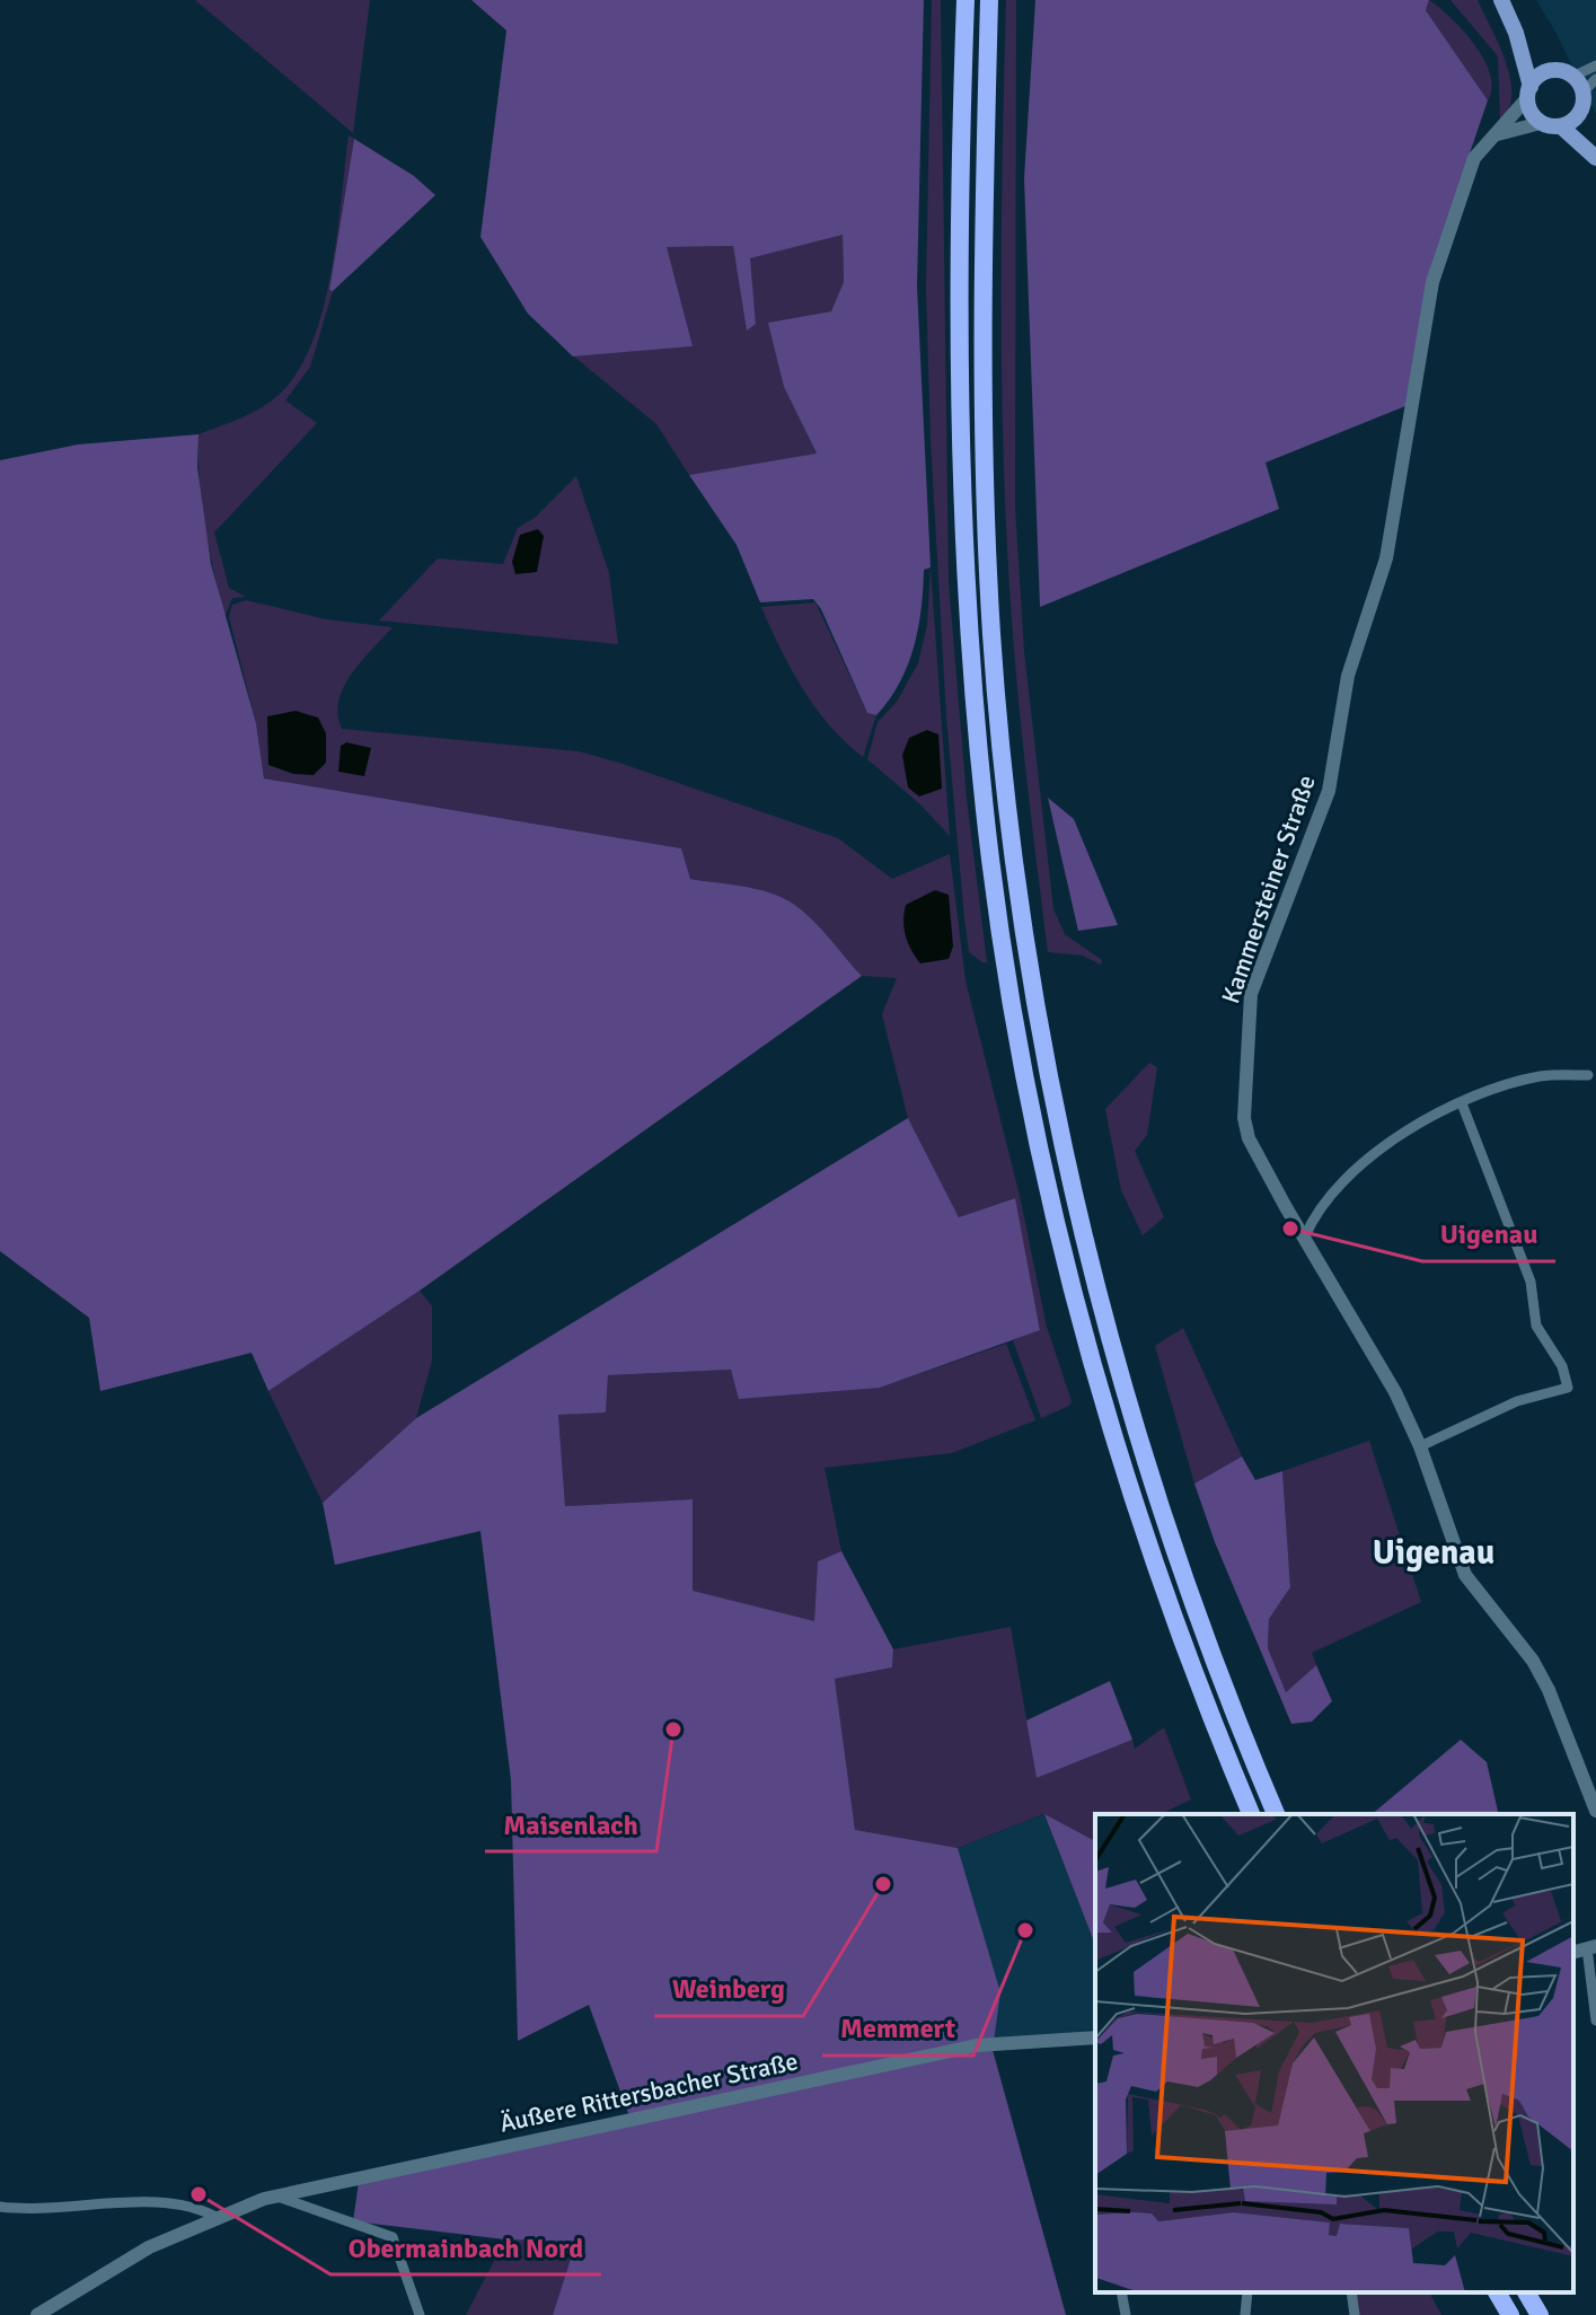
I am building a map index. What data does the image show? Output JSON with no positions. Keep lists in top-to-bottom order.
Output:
{
  "streets": {
    "street": ["Kammersteiner Straße", "Äußere Rittersbacher Straße"]
  },
  "districts": ["Uigenau"],
  "places": [
    "Uigenau",
    "Maisenlach",
    "Weinberg",
    "Memmert",
    "Obermainbach Nord"
  ]
}
